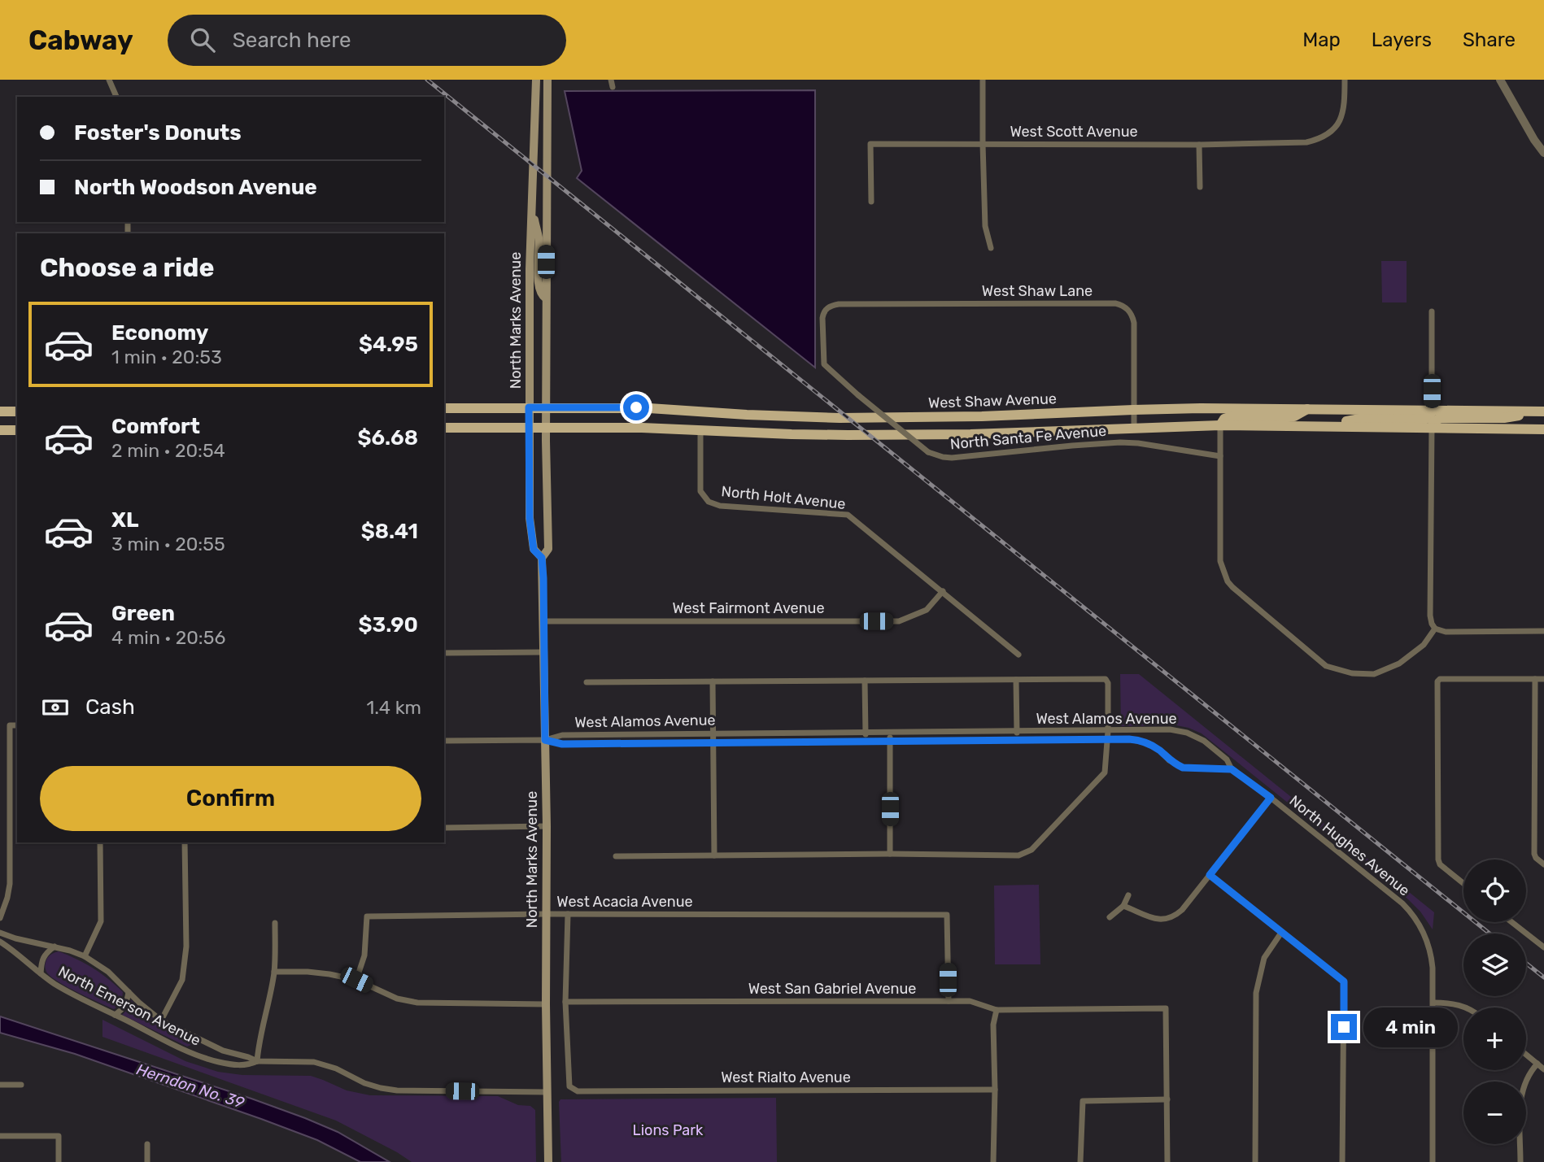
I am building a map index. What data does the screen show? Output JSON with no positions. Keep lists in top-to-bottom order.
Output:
{
  "streets": {
    "main road": ["North Marks Avenue", "West Shaw Avenue"],
    "street": [
      "West Scott Avenue",
      "West Shaw Lane",
      "North Santa Fe Avenue",
      "North Holt Avenue",
      "West Fairmont Avenue",
      "West Alamos Avenue",
      "North Hughes Avenue",
      "West Acacia Avenue",
      "West San Gabriel Avenue",
      "North Emerson Avenue",
      "West Rialto Avenue"
    ]
  },
  "crossings": [
    ["West Shaw Lane", "West Shaw Avenue"],
    ["West Shaw Lane", "North Santa Fe Avenue"],
    ["North Marks Avenue", "West Shaw Avenue"],
    ["North Marks Avenue", "West Fairmont Avenue"],
    ["North Marks Avenue", "West Alamos Avenue"],
    ["North Marks Avenue", "West Acacia Avenue"],
    ["North Marks Avenue", "North Emerson Avenue"],
    ["North Holt Avenue", "West Fairmont Avenue"],
    ["West Alamos Avenue", "North Hughes Avenue"],
    ["West Acacia Avenue", "West San Gabriel Avenue"],
    ["West San Gabriel Avenue", "West Rialto Avenue"]
  ],
  "water": ["Herndon No. 39"],
  "parks": ["Lions Park"],
  "page": {
    "header": "Cabway",
    "search": "Search here",
    "nav": ["Map", "Layers", "Share"],
    "banner": ["Foster's Donuts", "North Woodson Avenue"],
    "heading": "Choose a ride",
    "list": [
      {
        "name": "Economy",
        "note": "1 min · 20:53",
        "value": "$4.95"
      },
      {
        "name": "Comfort",
        "note": "2 min · 20:54",
        "value": "$6.68"
      },
      {
        "name": "XL",
        "note": "3 min · 20:55",
        "value": "$8.41"
      },
      {
        "name": "Green",
        "note": "4 min · 20:56",
        "value": "$3.90"
      }
    ],
    "pay": ["Cash", "1.4 km"],
    "buttons": "Confirm",
    "map_buttons": ["+", "−"],
    "bubble": "4 min"
  }
}
